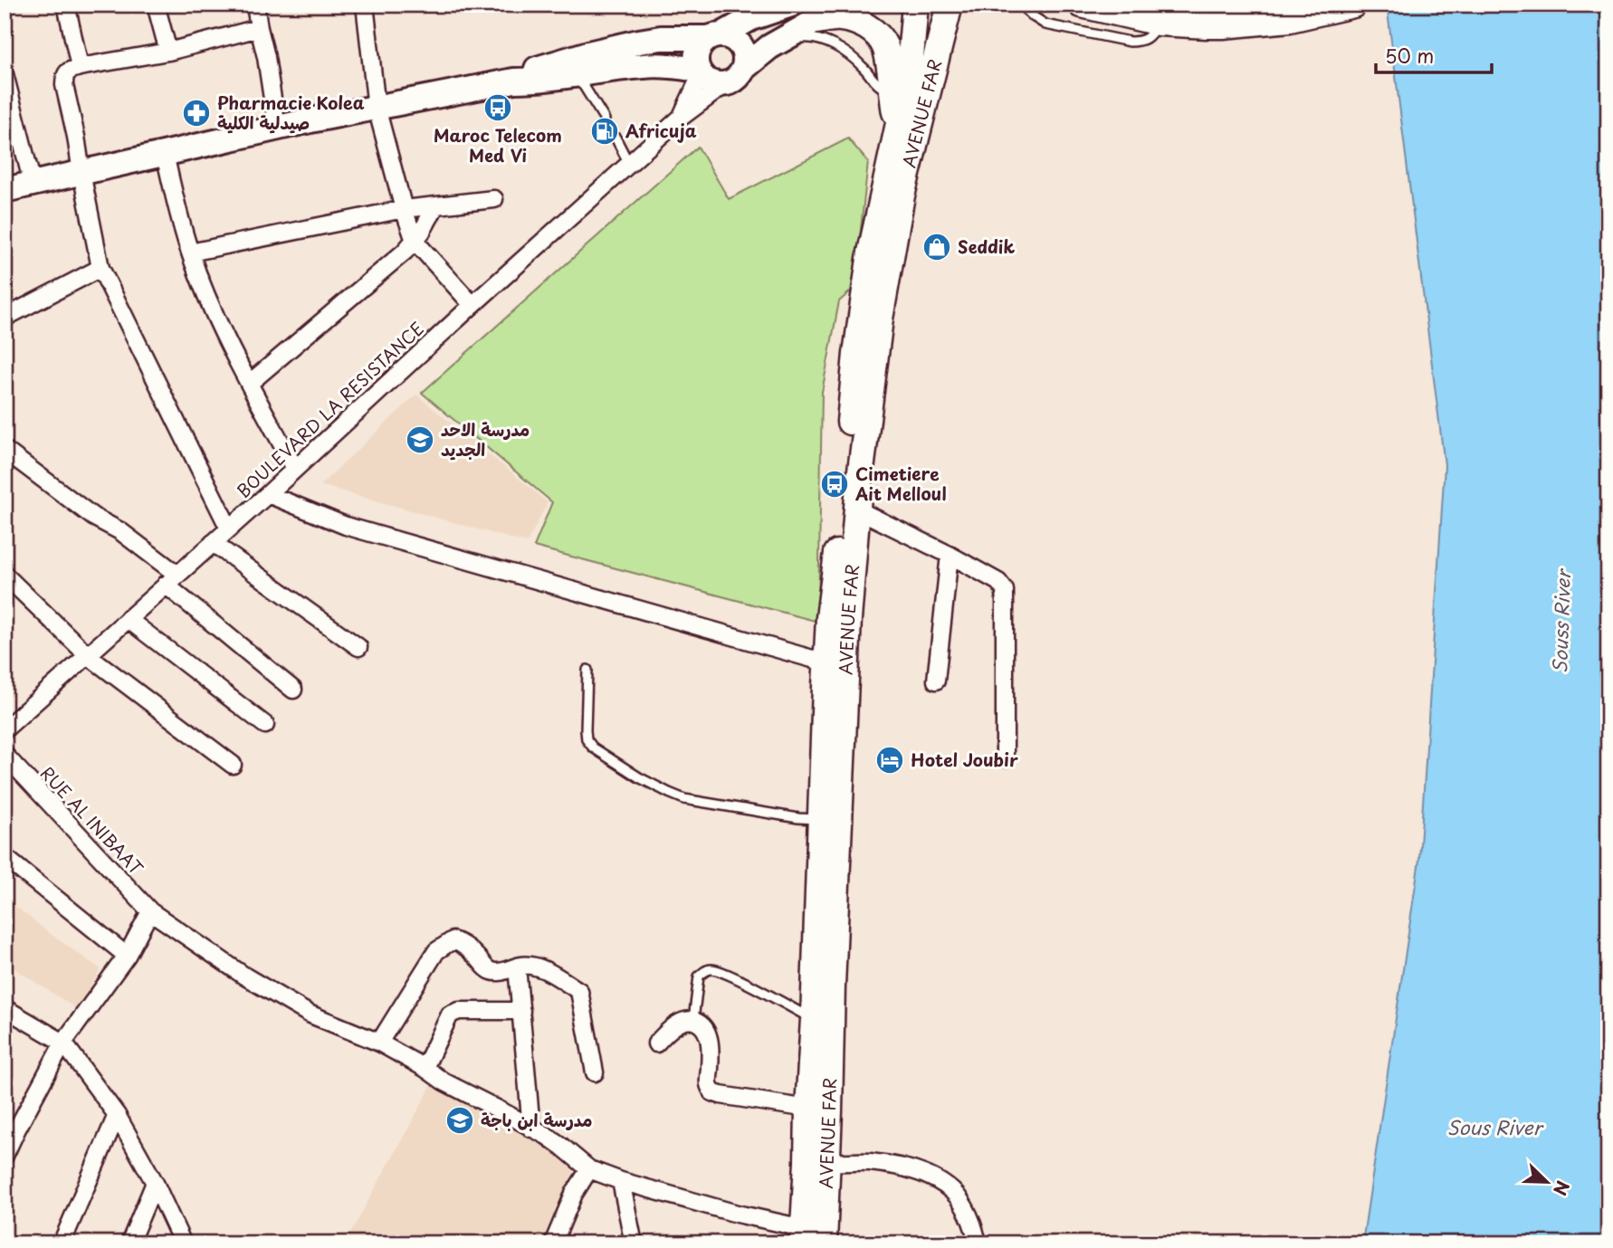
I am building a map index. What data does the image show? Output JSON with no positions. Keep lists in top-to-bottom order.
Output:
{
  "streets": {
    "main road": ["AVENUE FAR"],
    "street": ["BOULEVARD LA RESISTANCE", "RUE AL INIBAAT"]
  },
  "crossings": [
    ["AVENUE FAR", "RUE AL INIBAAT"]
  ],
  "water": ["Souss River", "Sous River"],
  "places": {
    "bus stop": ["Maroc Telecom Med Vi", "Cimetiere Ait Melloul"],
    "pharmacy": ["Pharmacie Kolea صيدلية الكلية"],
    "fuel station": ["Africuja"],
    "shop": ["Seddik"],
    "school or university": ["مدرسة الاحد الجديد", "مدرسة ابن باجة"],
    "hotel": ["Hotel Joubir"]
  },
  "scale_bar": "50 m",
  "north": "bottom right"
}
